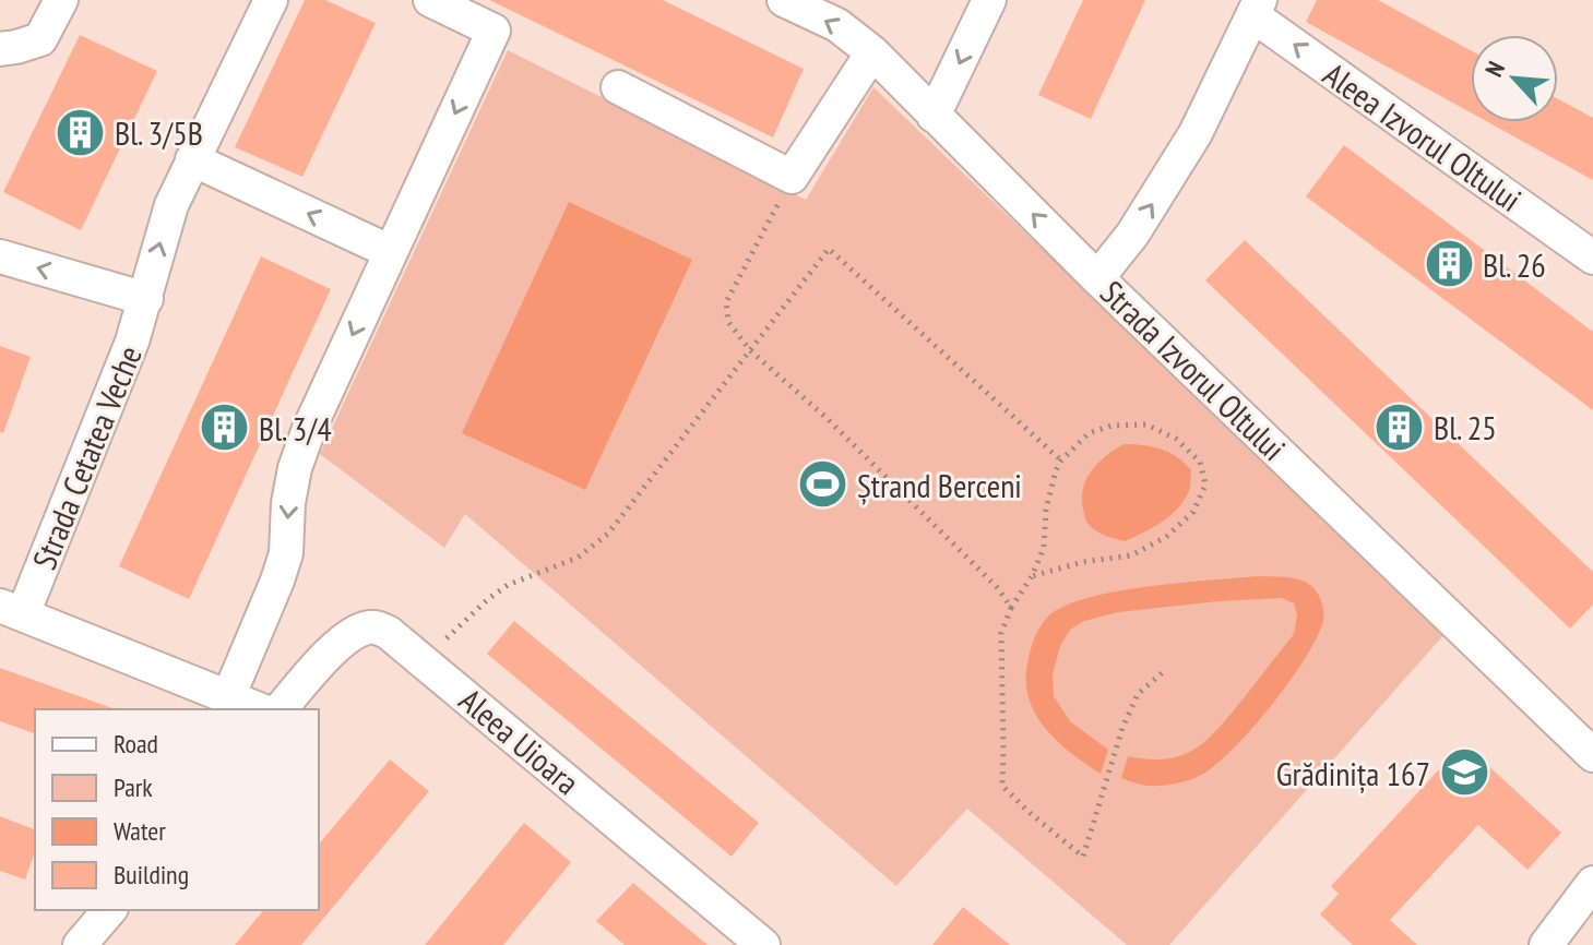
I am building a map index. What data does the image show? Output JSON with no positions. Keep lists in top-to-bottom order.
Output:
{
  "streets": {
    "street": [
      "Aleea Izvorul Oltului",
      "Strada Izvorul Oltului",
      "Strada Cetatea Veche",
      "Aleea Uioara"
    ]
  },
  "crossings": [
    ["Aleea Izvorul Oltului", "Strada Izvorul Oltului"]
  ],
  "places": {
    "building": [
      "Bl. 3/5B",
      "Bl. 26",
      "Bl. 25",
      "Bl. 3/4"
    ],
    "sports": ["Ștrand Berceni"],
    "school or university": ["Grădinița 167"]
  },
  "legend": [
    "Road",
    "Park",
    "Water",
    "Building"
  ],
  "north": "top left"
}
